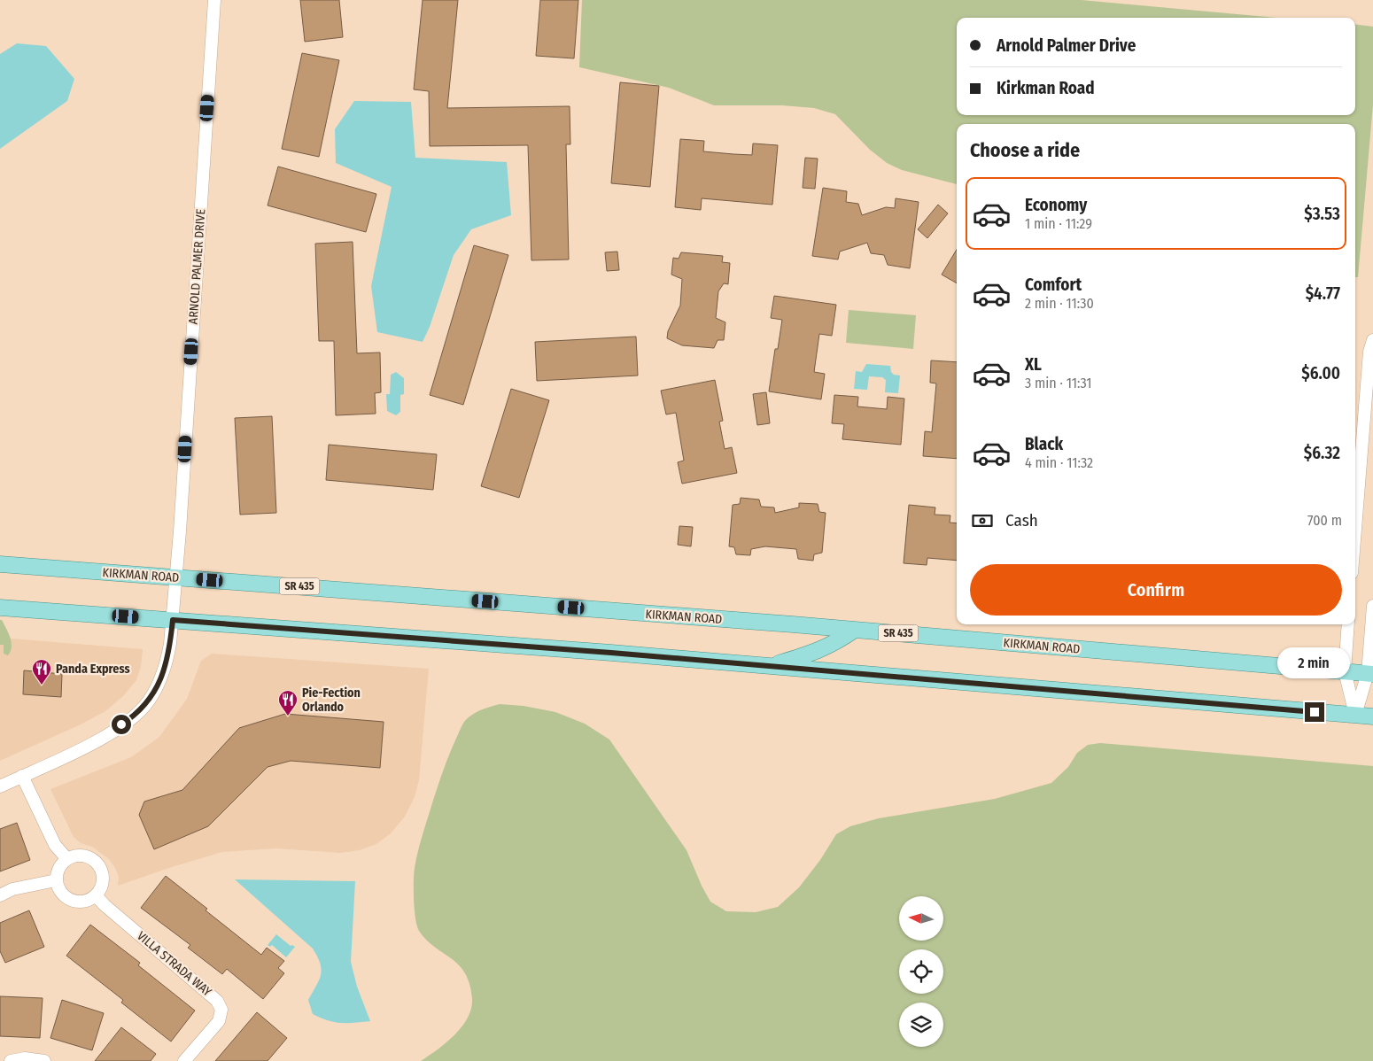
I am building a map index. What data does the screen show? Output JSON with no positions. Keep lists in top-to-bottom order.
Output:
{
  "streets": {
    "main road": ["KIRKMAN ROAD", "SR 435"],
    "street": ["ARNOLD PALMER DRIVE", "VILLA STRADA WAY"]
  },
  "crossings": [
    ["ARNOLD PALMER DRIVE", "KIRKMAN ROAD"]
  ],
  "places": {
    "restaurant": ["Panda Express", "Pie-Fection Orlando"]
  },
  "north": "left",
  "page": {
    "banner": ["Arnold Palmer Drive", "Kirkman Road"],
    "heading": "Choose a ride",
    "list": [
      {
        "name": "Economy",
        "note": "1 min · 11:29",
        "value": "$3.53"
      },
      {
        "name": "Comfort",
        "note": "2 min · 11:30",
        "value": "$4.77"
      },
      {
        "name": "XL",
        "note": "3 min · 11:31",
        "value": "$6.00"
      },
      {
        "name": "Black",
        "note": "4 min · 11:32",
        "value": "$6.32"
      }
    ],
    "pay": ["Cash", "700 m"],
    "buttons": "Confirm",
    "bubble": "2 min"
  }
}
